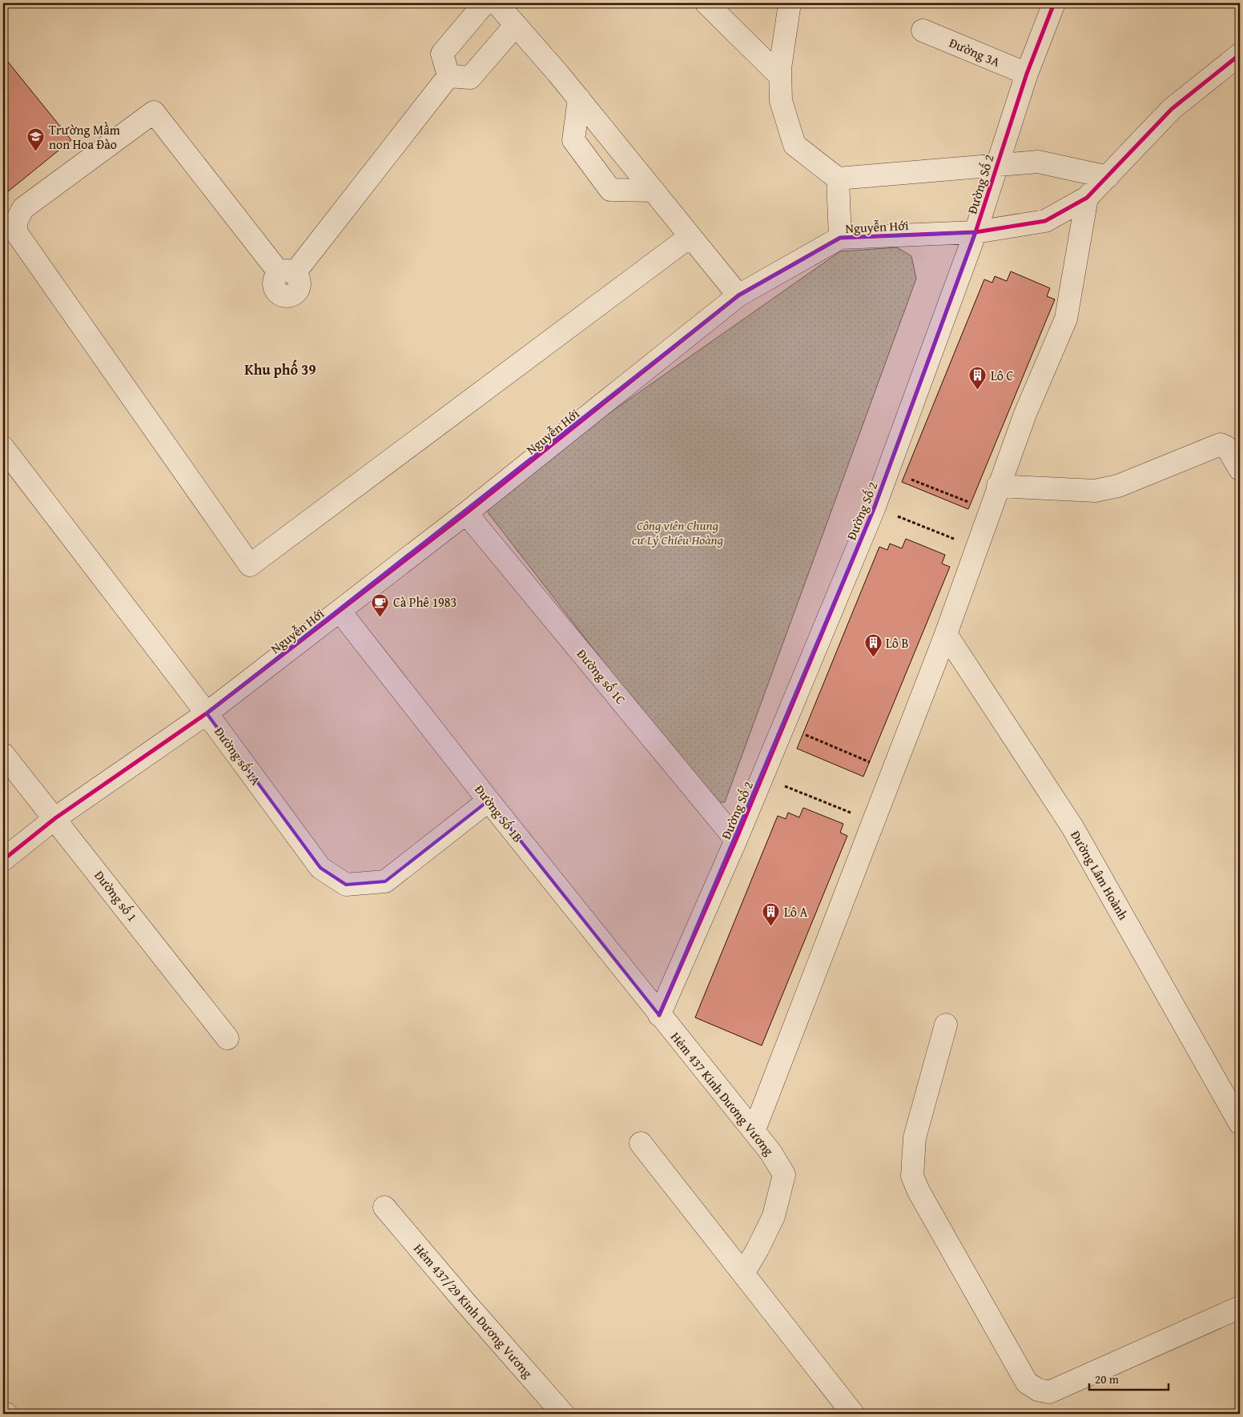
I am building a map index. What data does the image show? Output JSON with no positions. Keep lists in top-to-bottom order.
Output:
{
  "streets": {
    "street": [
      "Đường 3A",
      "Đường Số 2",
      "Nguyễn Hới",
      "Đường số 1C",
      "Đường số 1A",
      "Đường Số 1B",
      "Đường Lâm Hoành",
      "Đường số 1",
      "Hẻm 437 Kinh Dương Vương",
      "Hẻm 437/29 Kinh Dương Vương"
    ]
  },
  "crossings": [
    ["Đường 3A", "Đường Số 2"],
    ["Đường Số 2", "Nguyễn Hới"],
    ["Đường Số 2", "Đường số 1C"],
    ["Đường Số 2", "Đường Số 1B"],
    ["Đường Số 2", "Hẻm 437 Kinh Dương Vương"],
    ["Nguyễn Hới", "Đường số 1C"],
    ["Nguyễn Hới", "Đường số 1A"],
    ["Nguyễn Hới", "Đường Số 1B"],
    ["Nguyễn Hới", "Đường số 1"],
    ["Đường số 1A", "Đường Số 1B"],
    ["Đường Số 1B", "Hẻm 437 Kinh Dương Vương"]
  ],
  "districts": ["Khu phố 39"],
  "parks": ["Công viên Chung cư Lý Chiêu Hoàng"],
  "places": {
    "school or university": ["Trường Mầm non Hoa Đào"],
    "building": ["Lô C", "Lô B", "Lô A"],
    "cafe": ["Cà Phê 1983"]
  },
  "scale_bar": "20 m"
}
